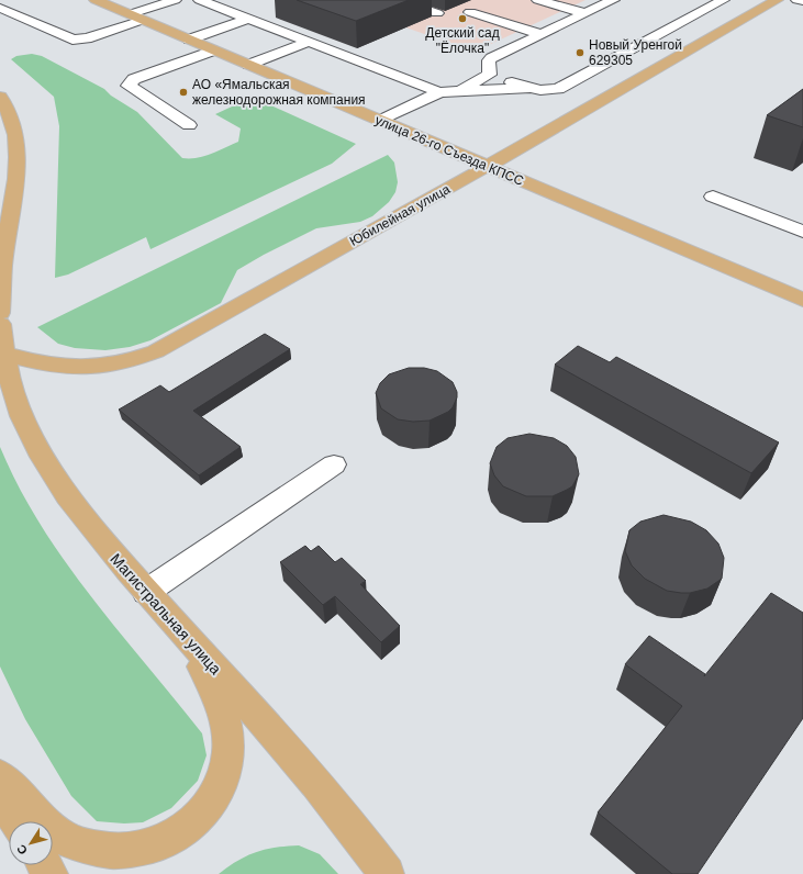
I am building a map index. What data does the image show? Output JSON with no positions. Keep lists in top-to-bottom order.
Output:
{
  "streets": {
    "main road": ["улица 26-го Съезда КПСС", "Юбилейная улица", "Магистральная улица"]
  },
  "crossings": [
    ["улица 26-го Съезда КПСС", "Юбилейная улица"],
    ["Юбилейная улица", "Магистральная улица"]
  ],
  "places": ["Детский сад \"Ёлочка\"", "Новый Уренгой 629305", "АО «Ямальская железнодорожная компания"],
  "north": "bottom left"
}
